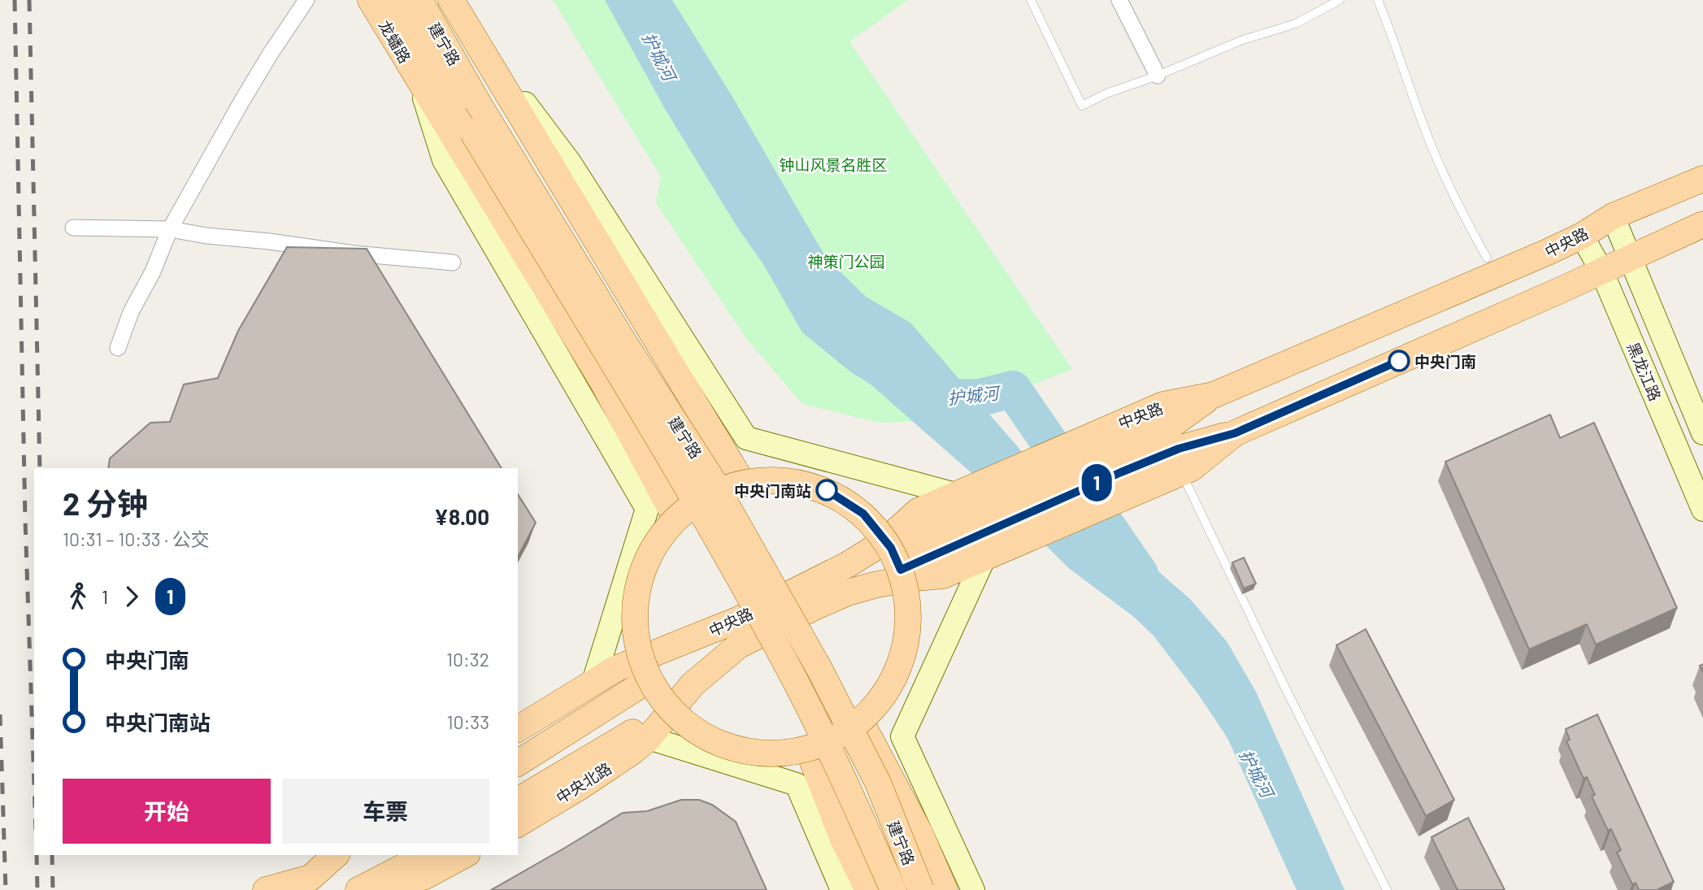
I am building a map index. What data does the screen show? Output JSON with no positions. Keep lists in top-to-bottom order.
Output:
{
  "streets": {
    "main road": [
      "龙蟠路",
      "建宁路",
      "中央路",
      "黑龙江路",
      "中央北路"
    ]
  },
  "crossings": [
    ["中央路", "黑龙江路"],
    ["中央路", "中央北路"]
  ],
  "water": ["护城河"],
  "parks": ["钟山风景名胜区", "神策门公园"],
  "places": ["中央门南", "中央门南站"],
  "lines": ["bus line 1"],
  "page": {
    "on_map": "1",
    "heading": ["2 分钟", "10:31 – 10:33 · 公交", "¥8.00"],
    "legs": ["1", "1"],
    "list": [
      {
        "name": "中央门南",
        "value": "10:32"
      },
      {
        "name": "中央门南站",
        "value": "10:33"
      }
    ],
    "buttons": ["开始", "车票"]
  }
}
